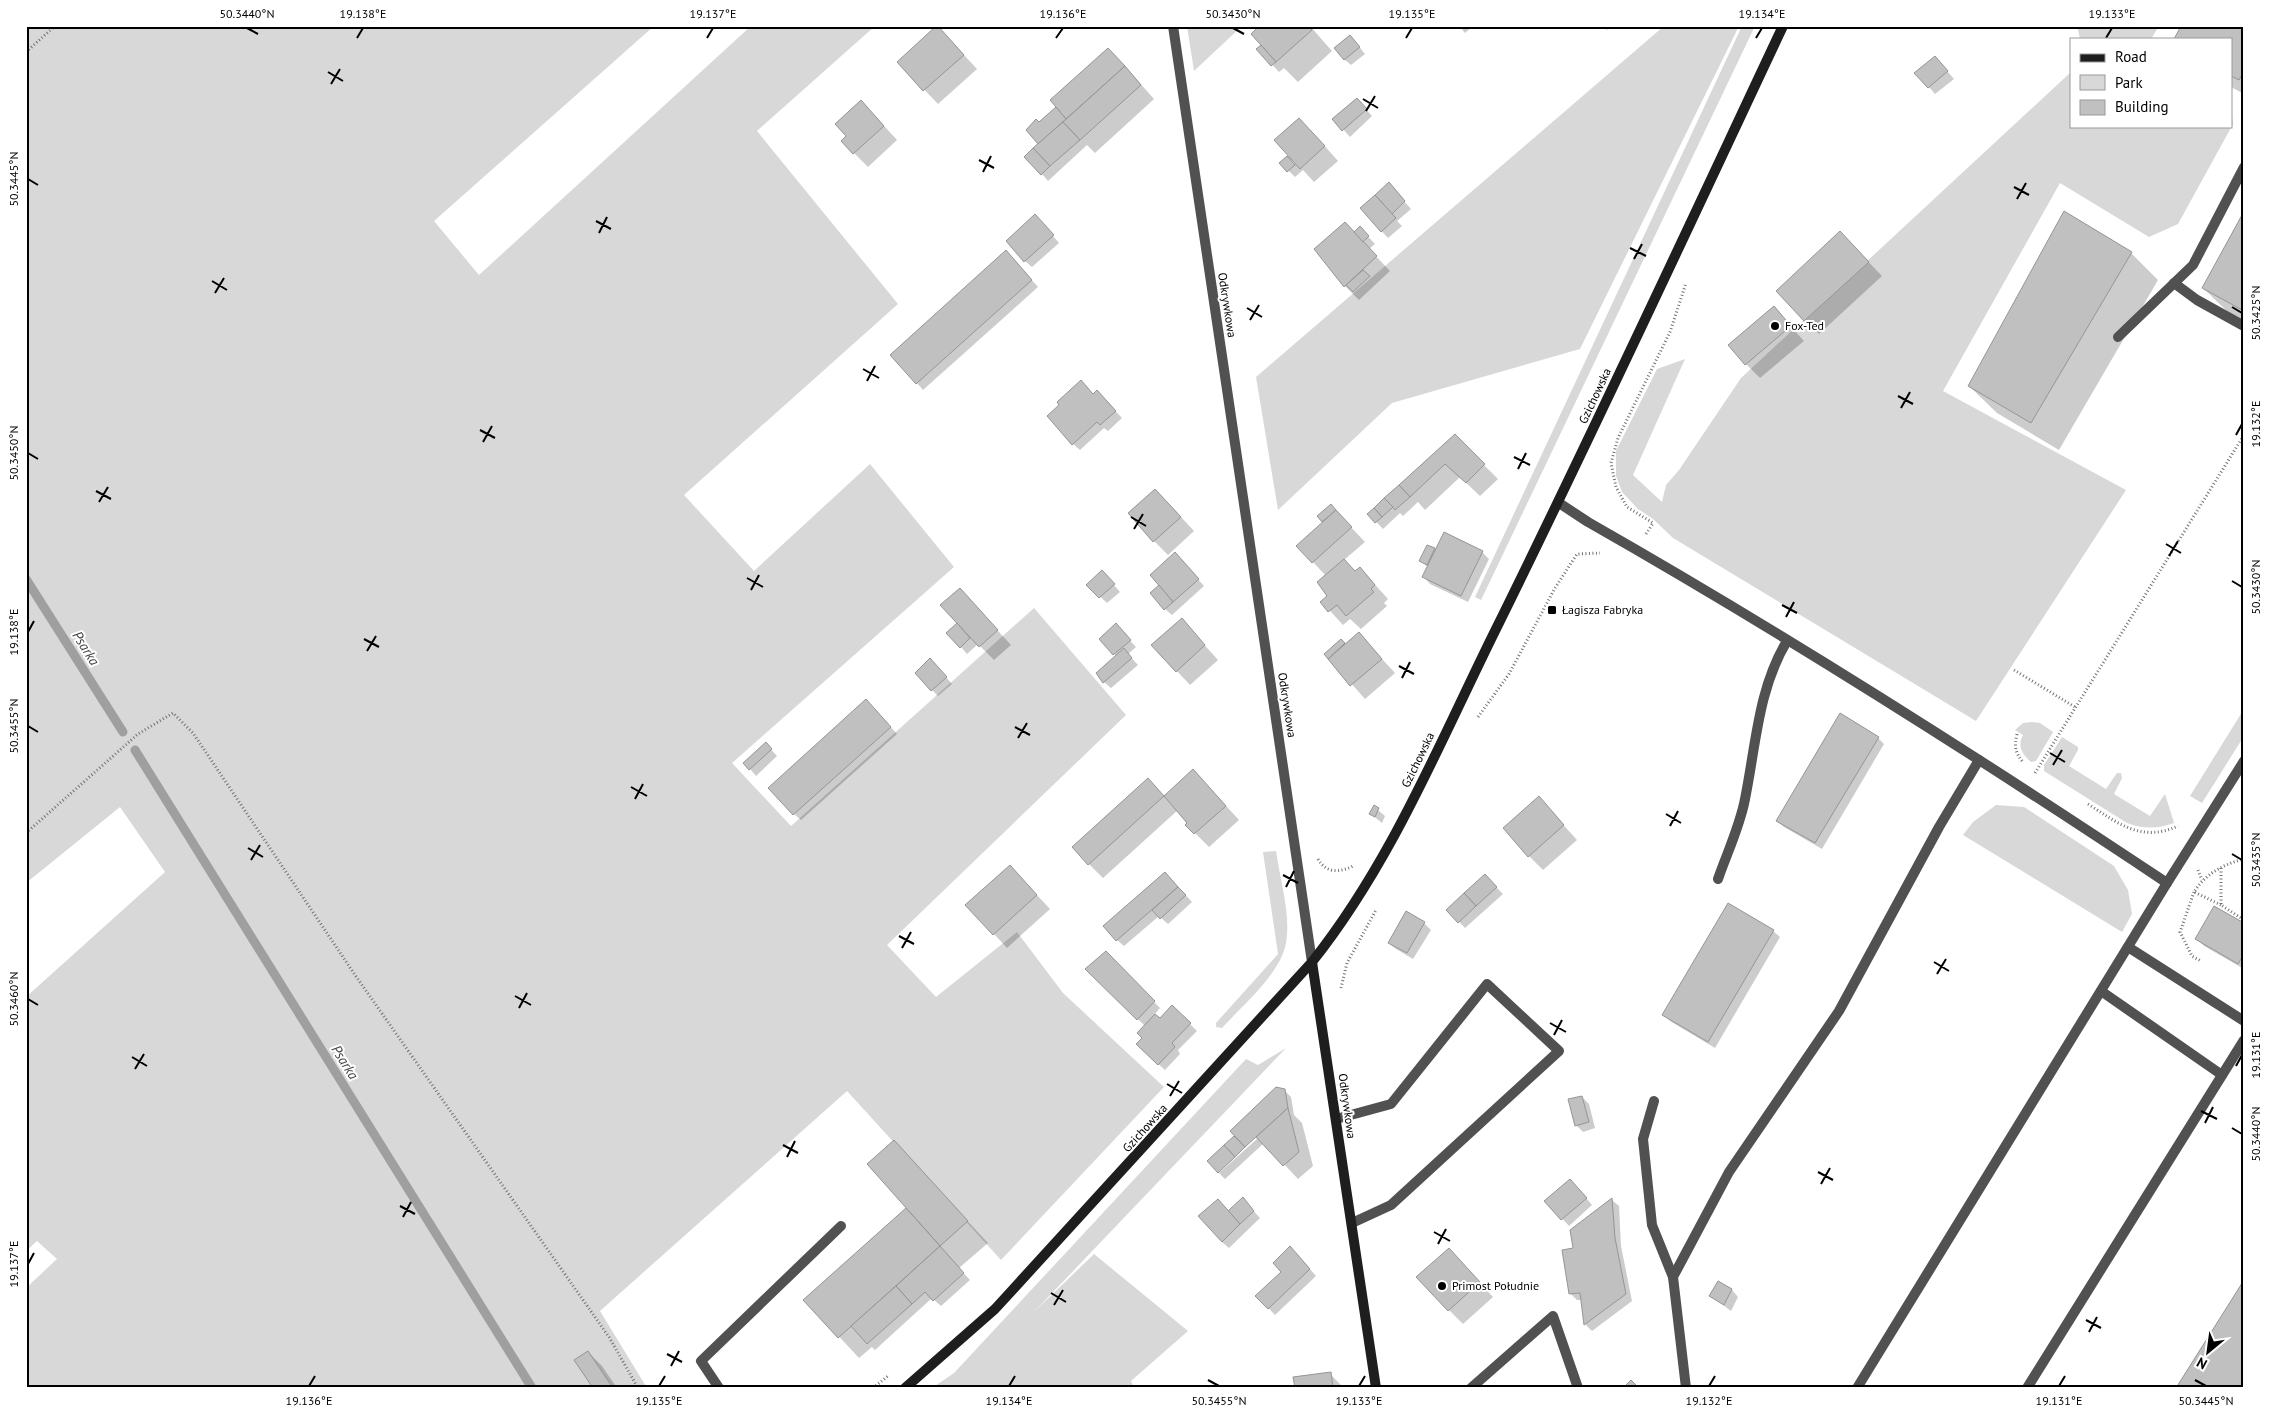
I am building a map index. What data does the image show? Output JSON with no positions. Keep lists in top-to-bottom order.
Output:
{
  "streets": {
    "street": ["Odkrywkowa", "Gzichowska"]
  },
  "crossings": [
    ["Odkrywkowa", "Gzichowska"]
  ],
  "water": ["Psarka"],
  "places": {
    "other": ["Fox-Ted", "Primost Południe"],
    "transit": ["Łagisza Fabryka"]
  },
  "legend": ["Road", "Park", "Building"],
  "north": "bottom left",
  "coordinates": [
    "50.3440°N",
    "19.138°E",
    "19.137°E",
    "19.136°E",
    "50.3430°N",
    "19.135°E",
    "19.134°E",
    "19.133°E",
    "50.3445°N",
    "50.3425°N",
    "19.132°E",
    "50.3450°N",
    "50.3455°N",
    "50.3435°N",
    "50.3460°N",
    "19.131°E"
  ]
}
